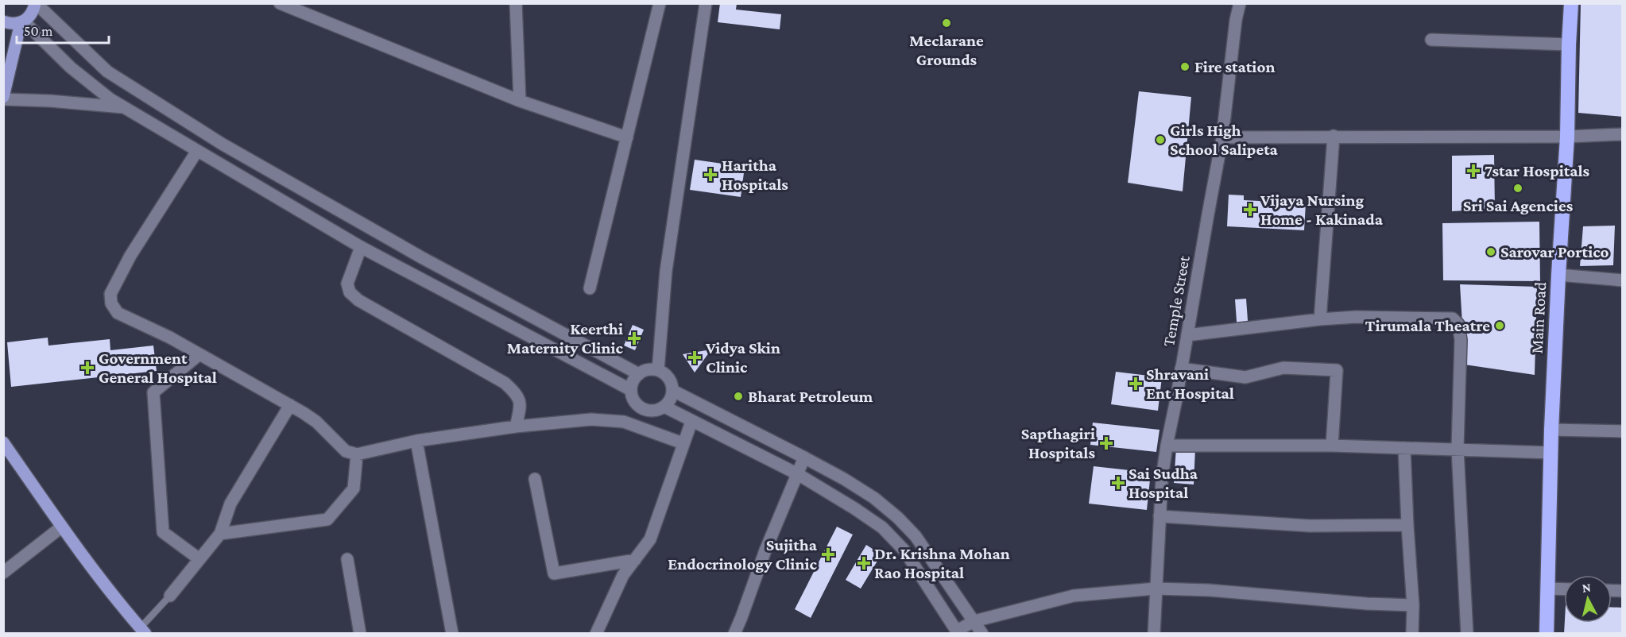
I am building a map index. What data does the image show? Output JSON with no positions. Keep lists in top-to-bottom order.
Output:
{
  "streets": {
    "highway": ["Main Road"],
    "street": ["Temple Street"]
  },
  "places": {
    "other": [
      "Meclarane Grounds",
      "Fire station",
      "Girls High School Salipeta",
      "Sri Sai Agencies",
      "Sarovar Portico",
      "Tirumala Theatre",
      "Bharat Petroleum"
    ],
    "health": [
      "7star Hospitals",
      "Haritha Hospitals",
      "Vijaya Nursing Home - Kakinada",
      "Keerthi Maternity Clinic",
      "Vidya Skin Clinic",
      "Government General Hospital",
      "Shravani Ent Hospital",
      "Sapthagiri Hospitals",
      "Sai Sudha Hospital",
      "Sujitha Endocrinology Clinic",
      "Dr. Krishna Mohan Rao Hospital"
    ]
  },
  "scale_bar": "50 m",
  "north": "top"
}
